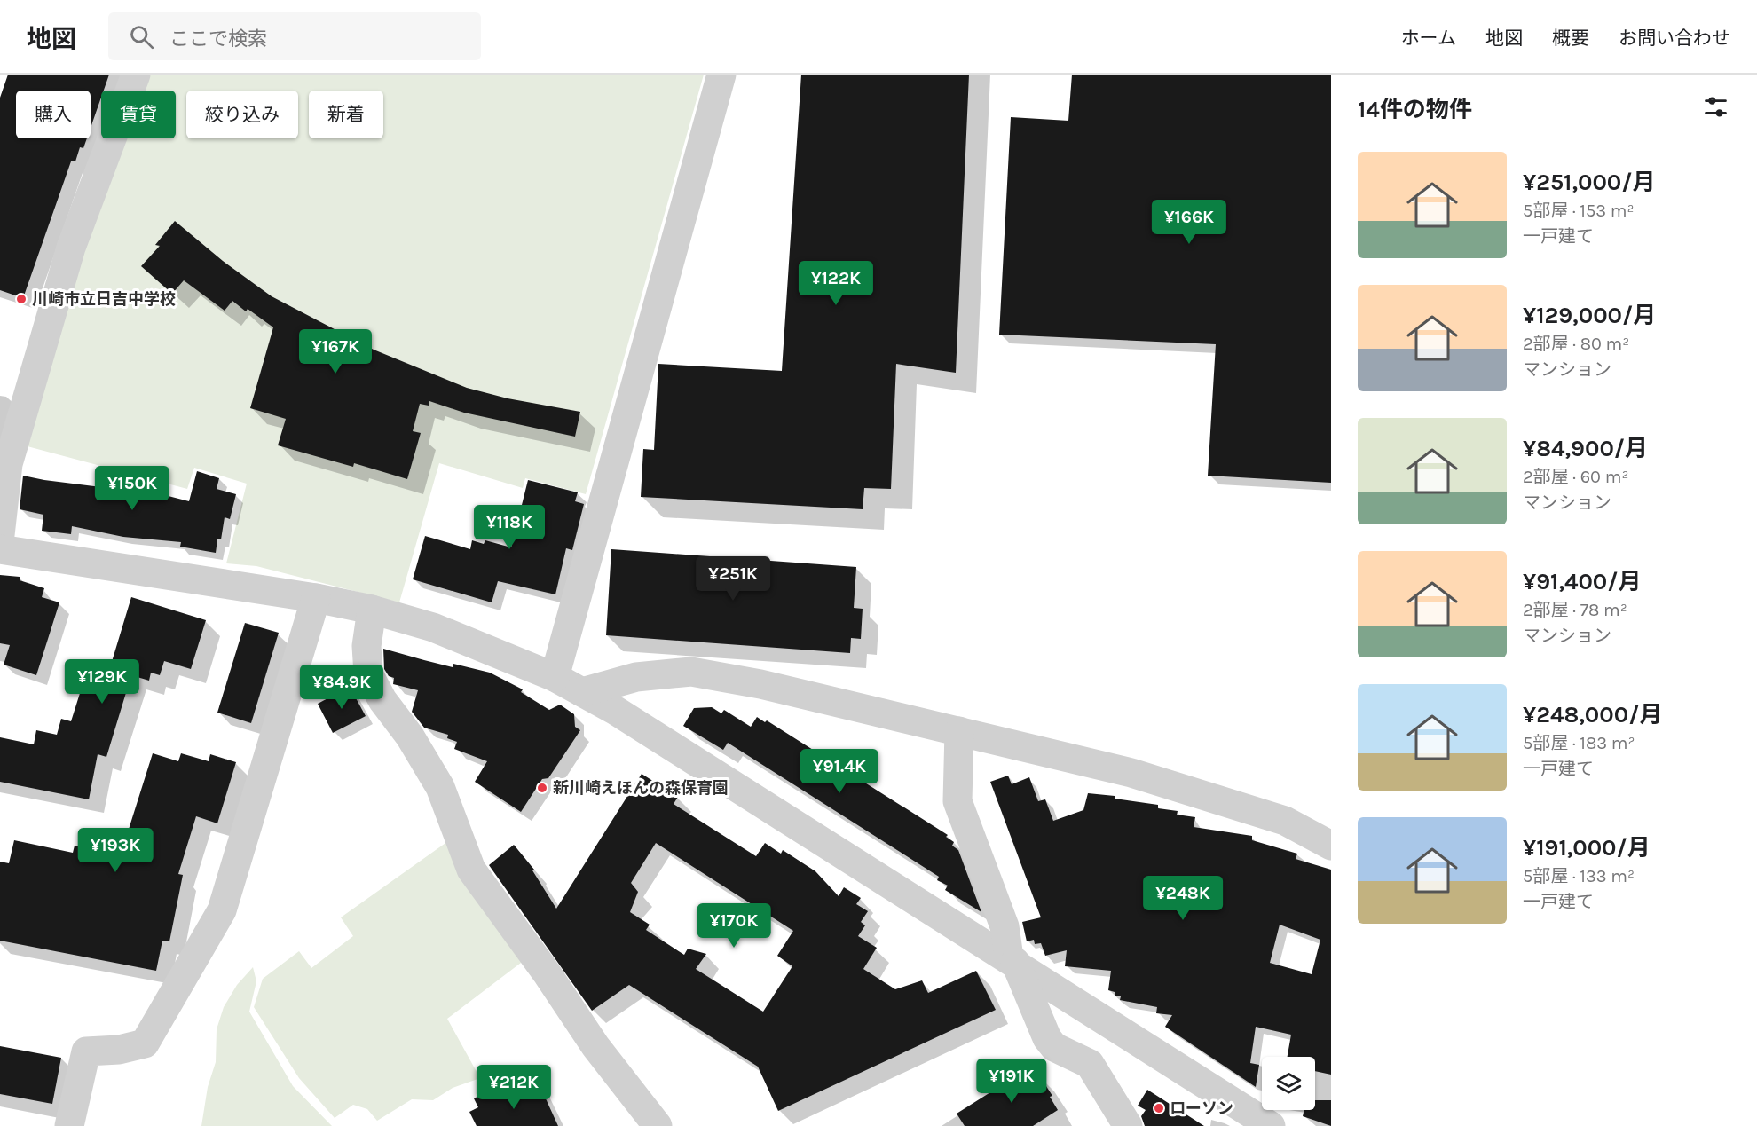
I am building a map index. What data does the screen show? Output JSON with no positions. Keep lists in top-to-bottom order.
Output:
{
  "places": ["川崎市立日吉中学校", "新川崎えほんの森保育園", "ローソン"],
  "page": {
    "header": "地図",
    "search": "ここで検索",
    "nav": [
      "ホーム",
      "地図",
      "概要",
      "お問い合わせ"
    ],
    "heading": "14件の物件",
    "chip": [
      "購入",
      "賃貸",
      "絞り込み",
      "新着"
    ],
    "list": [
      {
        "name": "¥251,000/月",
        "note": "5部屋 · 153 m² · 一戸建て"
      },
      {
        "name": "¥129,000/月",
        "note": "2部屋 · 80 m² · マンション"
      },
      {
        "name": "¥84,900/月",
        "note": "2部屋 · 60 m² · マンション"
      },
      {
        "name": "¥91,400/月",
        "note": "2部屋 · 78 m² · マンション"
      },
      {
        "name": "¥248,000/月",
        "note": "5部屋 · 183 m² · 一戸建て"
      },
      {
        "name": "¥191,000/月",
        "note": "5部屋 · 133 m² · 一戸建て"
      }
    ],
    "price": [
      "¥166K",
      "¥122K",
      "¥167K",
      "¥150K",
      "¥118K",
      "¥251K",
      "¥129K",
      "¥84.9K",
      "¥91.4K",
      "¥193K",
      "¥248K",
      "¥170K",
      "¥191K",
      "¥212K"
    ]
  }
}
